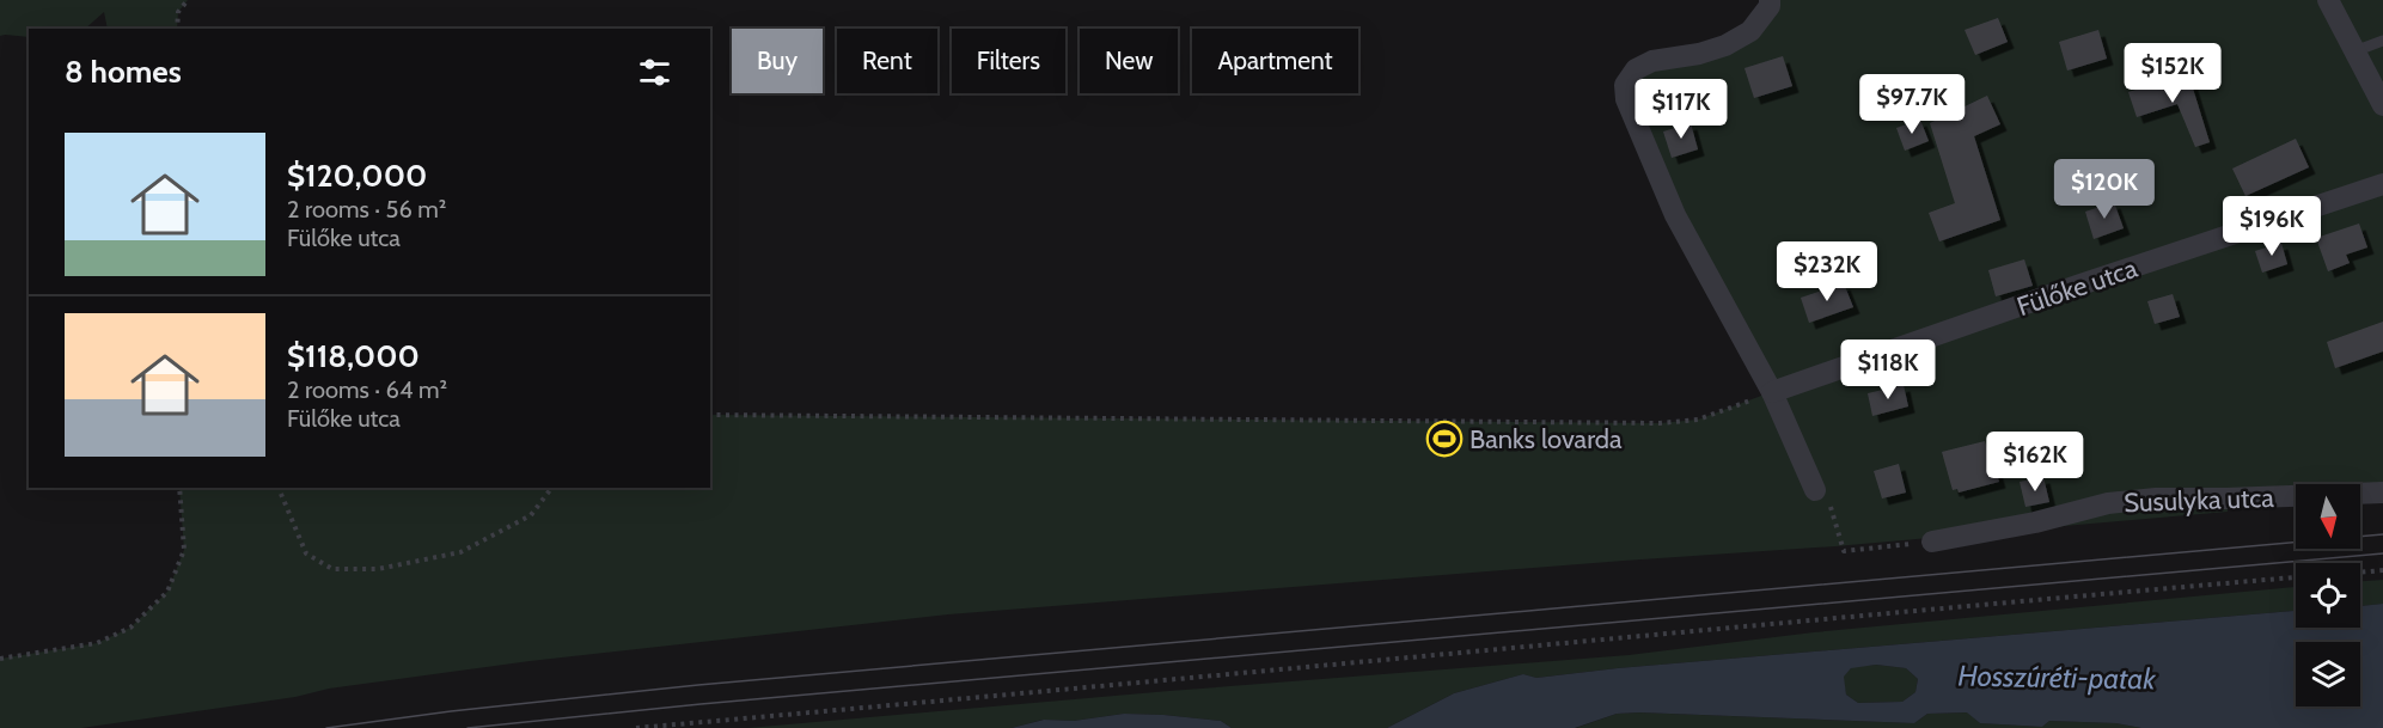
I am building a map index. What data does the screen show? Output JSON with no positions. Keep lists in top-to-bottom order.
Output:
{
  "streets": {
    "street": ["Fülőke utca", "Susulyka utca"]
  },
  "water": ["Hosszúréti-patak"],
  "places": {
    "sports": ["Banks lovarda"]
  },
  "north": "bottom",
  "page": {
    "chip": [
      "Buy",
      "Rent",
      "Filters",
      "New",
      "Apartment"
    ],
    "heading": "8 homes",
    "price": [
      "$152K",
      "$97.7K",
      "$117K",
      "$120K",
      "$196K",
      "$232K",
      "$118K",
      "$162K"
    ],
    "list": [
      {
        "name": "$120,000",
        "note": "2 rooms · 56 m² · Fülőke utca"
      },
      {
        "name": "$118,000",
        "note": "2 rooms · 64 m² · Fülőke utca"
      }
    ]
  }
}
